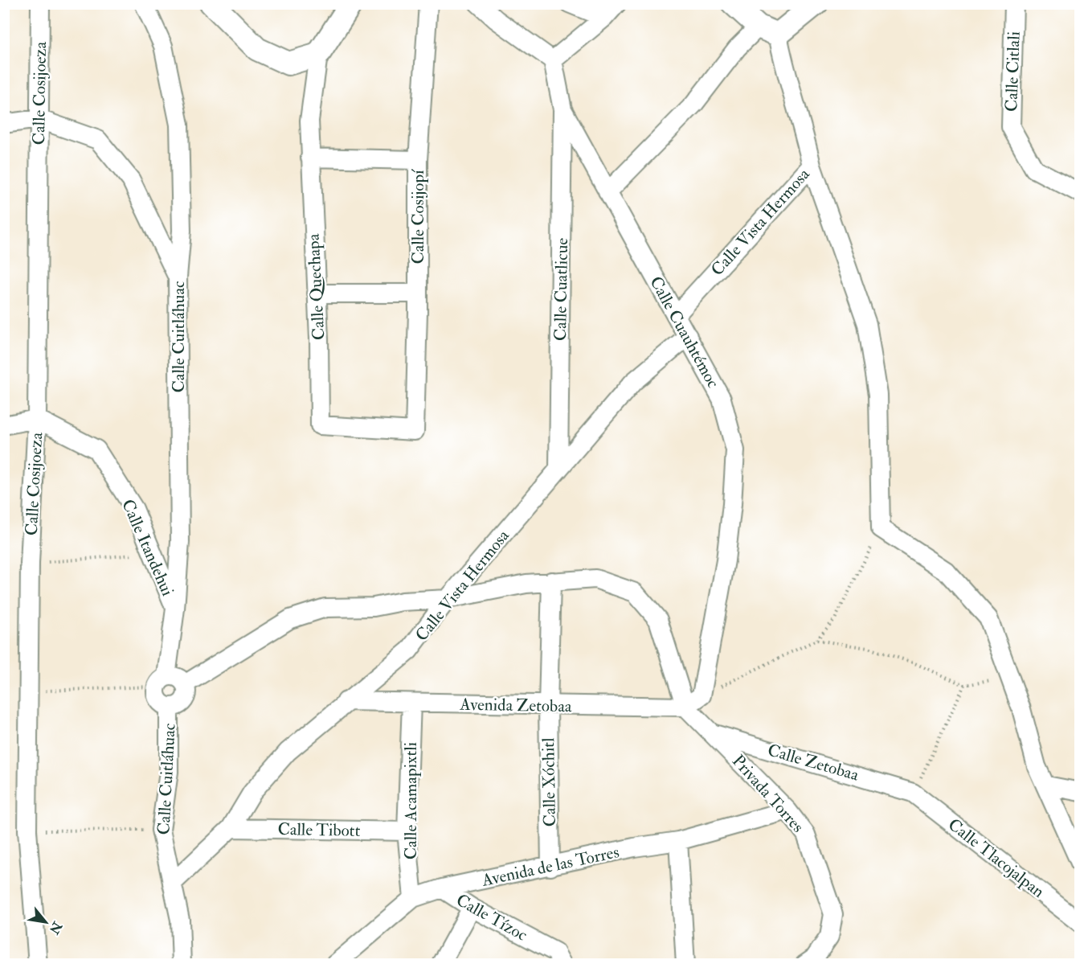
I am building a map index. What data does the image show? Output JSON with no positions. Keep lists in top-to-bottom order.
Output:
{
  "streets": {
    "street": [
      "Calle Citlali",
      "Calle Cosijoeza",
      "Calle Cosijopí",
      "Calle Vista Hermosa",
      "Calle Quechapa",
      "Calle Cuatlicue",
      "Calle Cuauhtémoc",
      "Calle Cuitláhuac",
      "Calle Itandehui",
      "Avenida Zetobaa",
      "Calle Zetobaa",
      "Calle Xóchitl",
      "Privada Torres",
      "Calle Acamapixtli",
      "Calle Tibott",
      "Calle Tlacojalpan",
      "Avenida de las Torres",
      "Calle Tízoc"
    ]
  },
  "crossings": [
    ["Calle Cosijoeza", "Calle Itandehui"],
    ["Calle Cosijopí", "Calle Quechapa"],
    ["Calle Vista Hermosa", "Calle Cuatlicue"],
    ["Calle Vista Hermosa", "Calle Cuauhtémoc"],
    ["Calle Vista Hermosa", "Calle Cuitláhuac"],
    ["Calle Vista Hermosa", "Avenida Zetobaa"],
    ["Calle Vista Hermosa", "Calle Tibott"],
    ["Calle Cuatlicue", "Calle Cuauhtémoc"],
    ["Calle Cuitláhuac", "Calle Itandehui"],
    ["Avenida Zetobaa", "Calle Xóchitl"],
    ["Avenida Zetobaa", "Privada Torres"],
    ["Avenida Zetobaa", "Calle Acamapixtli"],
    ["Calle Zetobaa", "Privada Torres"],
    ["Calle Zetobaa", "Calle Tlacojalpan"],
    ["Calle Xóchitl", "Avenida de las Torres"],
    ["Privada Torres", "Avenida de las Torres"],
    ["Calle Acamapixtli", "Calle Tibott"],
    ["Calle Acamapixtli", "Avenida de las Torres"],
    ["Avenida de las Torres", "Calle Tízoc"]
  ],
  "north": "bottom right"
}
